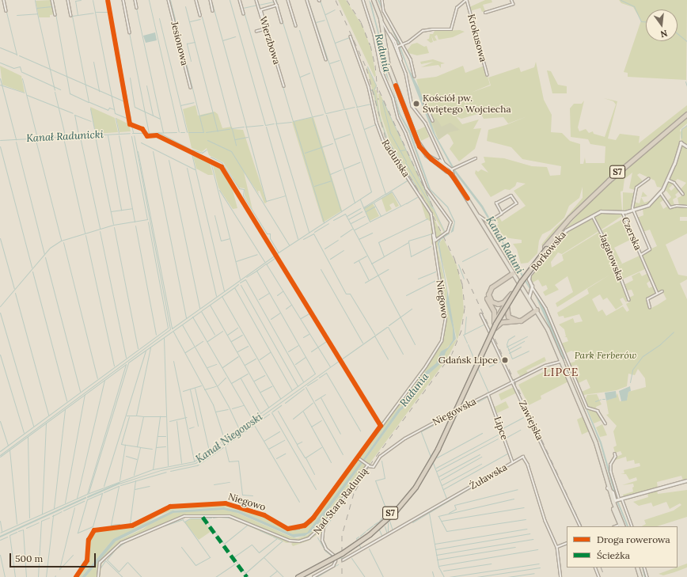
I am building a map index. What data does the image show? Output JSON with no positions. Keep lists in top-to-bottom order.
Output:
{
  "streets": {
    "highway": ["S7"],
    "street": [
      "Krokusowa",
      "Wierzbowa",
      "Jesionowa",
      "Raduńska",
      "Czerska",
      "Borkowska",
      "Jagatowska",
      "Niegowo",
      "Niegowska",
      "Zawiejska",
      "Lipce",
      "Żuławska",
      "Nad Starą Radunią"
    ]
  },
  "crossings": [
    ["Raduńska", "Niegowo"],
    ["Czerska", "Borkowska"],
    ["Borkowska", "Jagatowska"],
    ["Niegowska", "Zawiejska"],
    ["Niegowska", "Lipce"],
    ["Niegowska", "Nad Starą Radunią"],
    ["Lipce", "Żuławska"]
  ],
  "districts": ["LIPCE"],
  "water": [
    "Radunia",
    "Kanał Radunicki",
    "Kanał Raduni",
    "Kanał Niegowski"
  ],
  "parks": ["Park Ferberów"],
  "places": ["Kościół pw. Świętego Wojciecha", "Gdańsk Lipce"],
  "legend": ["Droga rowerowa", "Ścieżka"],
  "scale_bar": "500 m",
  "north": "bottom"
}
